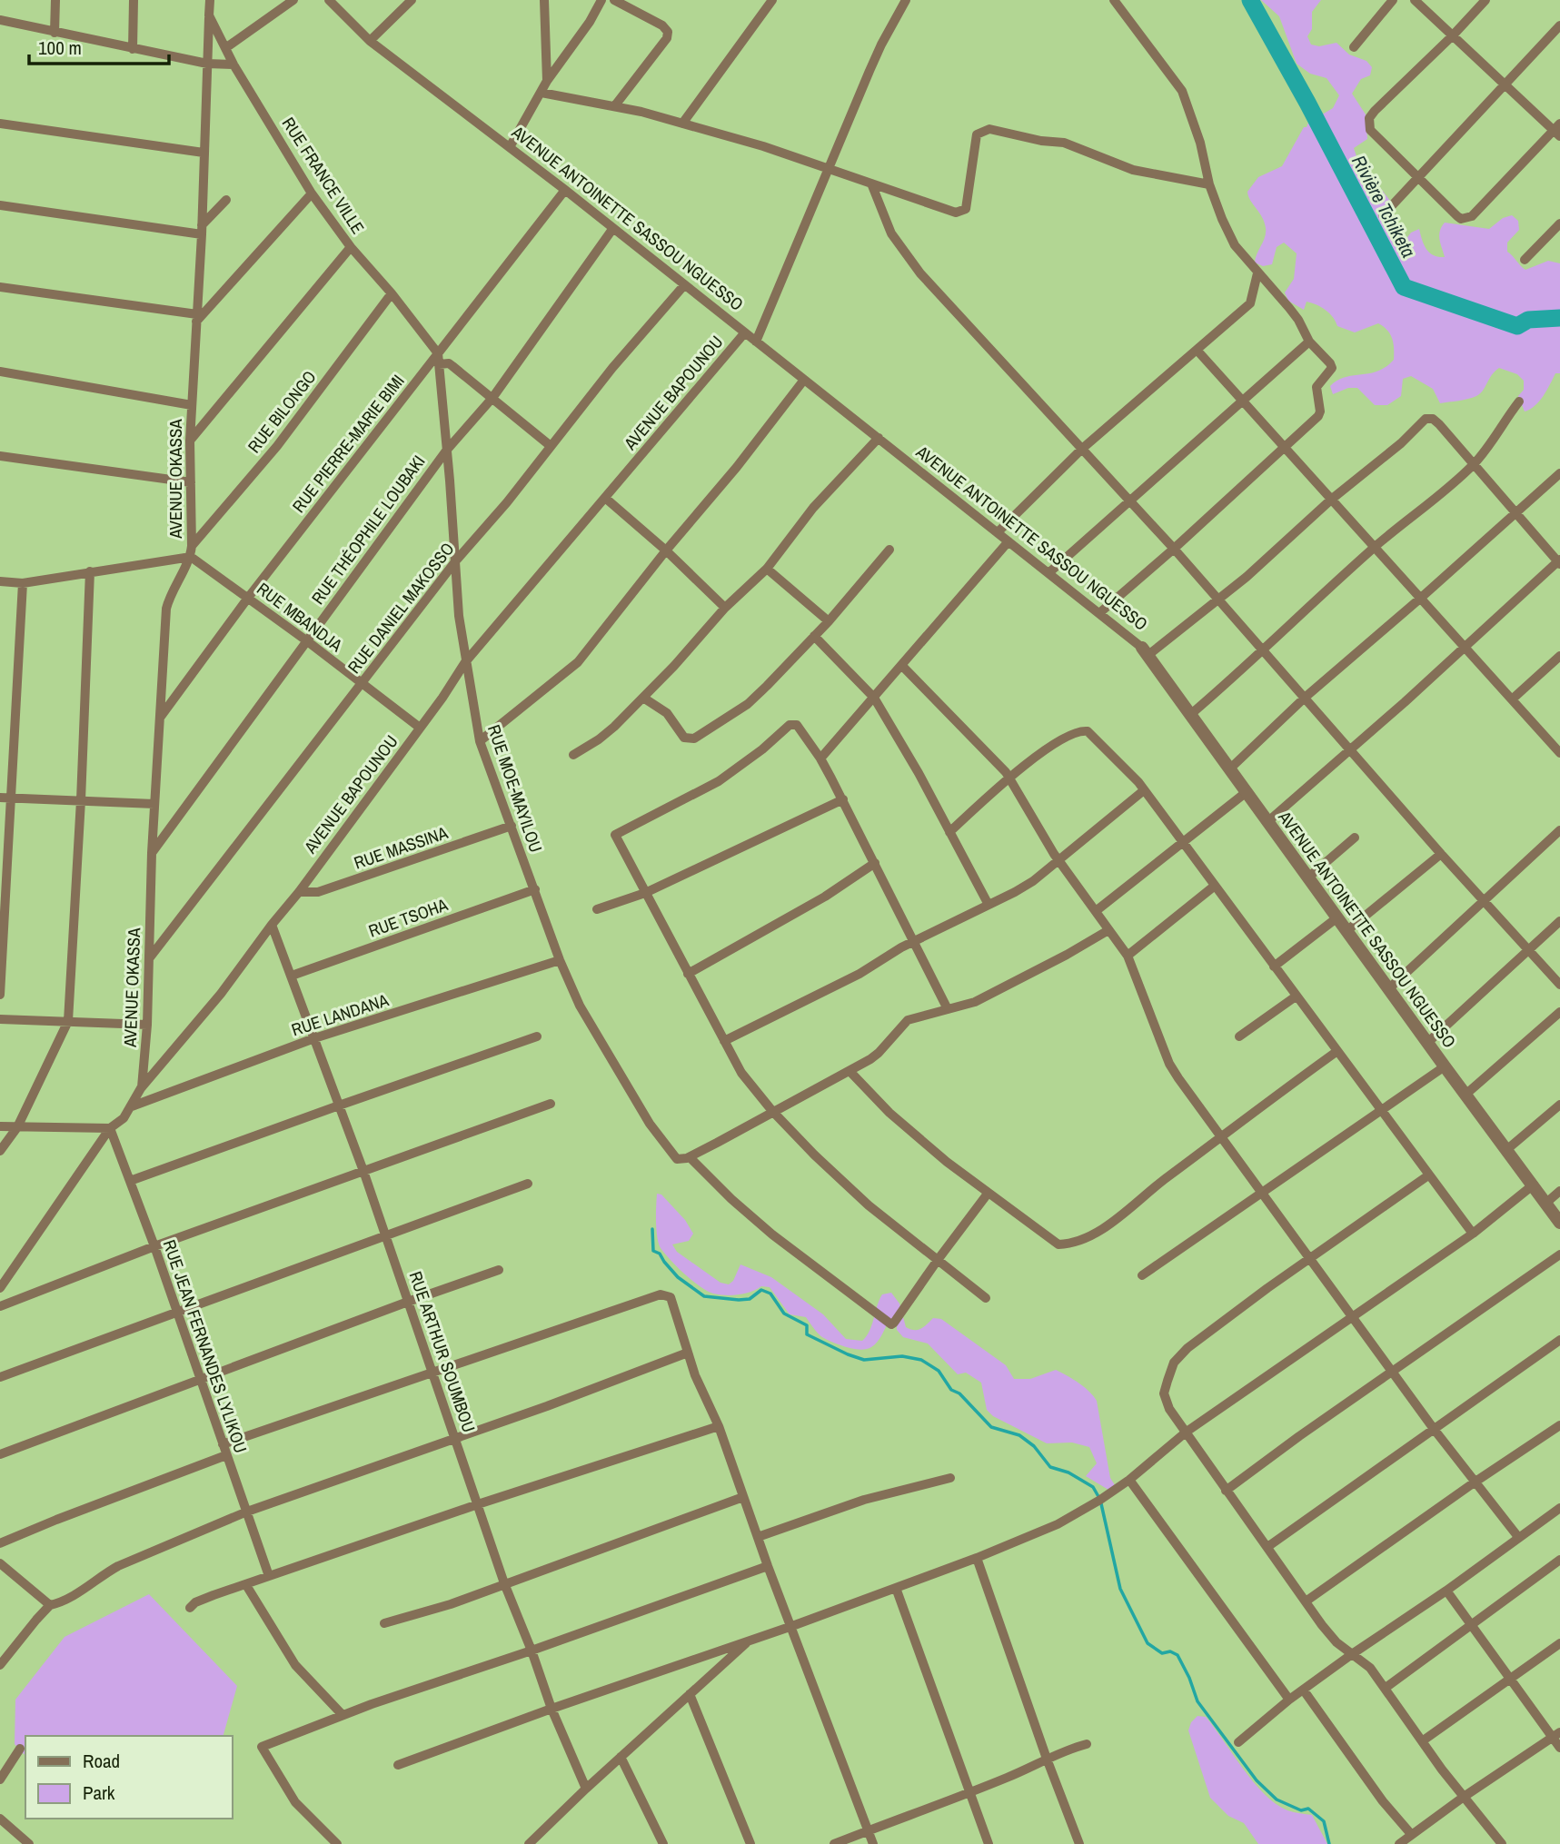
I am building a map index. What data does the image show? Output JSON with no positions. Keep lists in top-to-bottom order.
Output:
{
  "streets": {
    "street": [
      "RUE FRANCE VILLE",
      "AVENUE ANTOINETTE SASSOU NGUESSO",
      "AVENUE BAPOUNOU",
      "RUE BILONGO",
      "RUE PIERRE-MARIE BIMI",
      "AVENUE OKASSA",
      "RUE THÉOPHILE LOUBAKI",
      "RUE DANIEL MAKOSSO",
      "RUE MBANDJA",
      "RUE MOE-MAYILOU",
      "RUE MASSINA",
      "RUE TSOHA",
      "RUE LANDANA",
      "RUE JEAN FERNANDES LYLIKOU",
      "RUE ARTHUR SOUMBOU"
    ]
  },
  "crossings": [
    ["RUE FRANCE VILLE", "RUE BILONGO"],
    ["RUE FRANCE VILLE", "RUE PIERRE-MARIE BIMI"],
    ["RUE FRANCE VILLE", "AVENUE OKASSA"],
    ["RUE FRANCE VILLE", "RUE MOE-MAYILOU"],
    ["AVENUE ANTOINETTE SASSOU NGUESSO", "AVENUE BAPOUNOU"],
    ["AVENUE ANTOINETTE SASSOU NGUESSO", "RUE PIERRE-MARIE BIMI"],
    ["AVENUE ANTOINETTE SASSOU NGUESSO", "RUE THÉOPHILE LOUBAKI"],
    ["AVENUE ANTOINETTE SASSOU NGUESSO", "RUE DANIEL MAKOSSO"],
    ["AVENUE BAPOUNOU", "AVENUE OKASSA"],
    ["AVENUE BAPOUNOU", "RUE MBANDJA"],
    ["AVENUE BAPOUNOU", "RUE MOE-MAYILOU"],
    ["AVENUE BAPOUNOU", "RUE MASSINA"],
    ["AVENUE BAPOUNOU", "RUE LANDANA"],
    ["AVENUE BAPOUNOU", "RUE JEAN FERNANDES LYLIKOU"],
    ["AVENUE BAPOUNOU", "RUE ARTHUR SOUMBOU"],
    ["RUE BILONGO", "AVENUE OKASSA"],
    ["RUE PIERRE-MARIE BIMI", "AVENUE OKASSA"],
    ["RUE PIERRE-MARIE BIMI", "RUE MBANDJA"],
    ["RUE PIERRE-MARIE BIMI", "RUE MOE-MAYILOU"],
    ["AVENUE OKASSA", "RUE THÉOPHILE LOUBAKI"],
    ["AVENUE OKASSA", "RUE DANIEL MAKOSSO"],
    ["AVENUE OKASSA", "RUE MBANDJA"],
    ["RUE THÉOPHILE LOUBAKI", "RUE MBANDJA"],
    ["RUE THÉOPHILE LOUBAKI", "RUE MOE-MAYILOU"],
    ["RUE DANIEL MAKOSSO", "RUE MBANDJA"],
    ["RUE DANIEL MAKOSSO", "RUE MOE-MAYILOU"],
    ["RUE MOE-MAYILOU", "RUE MASSINA"],
    ["RUE MOE-MAYILOU", "RUE TSOHA"],
    ["RUE MOE-MAYILOU", "RUE LANDANA"],
    ["RUE TSOHA", "RUE ARTHUR SOUMBOU"],
    ["RUE LANDANA", "RUE ARTHUR SOUMBOU"]
  ],
  "water": ["Rivière Tchiketa"],
  "legend": ["Road", "Park"],
  "scale_bar": "100 m"
}
